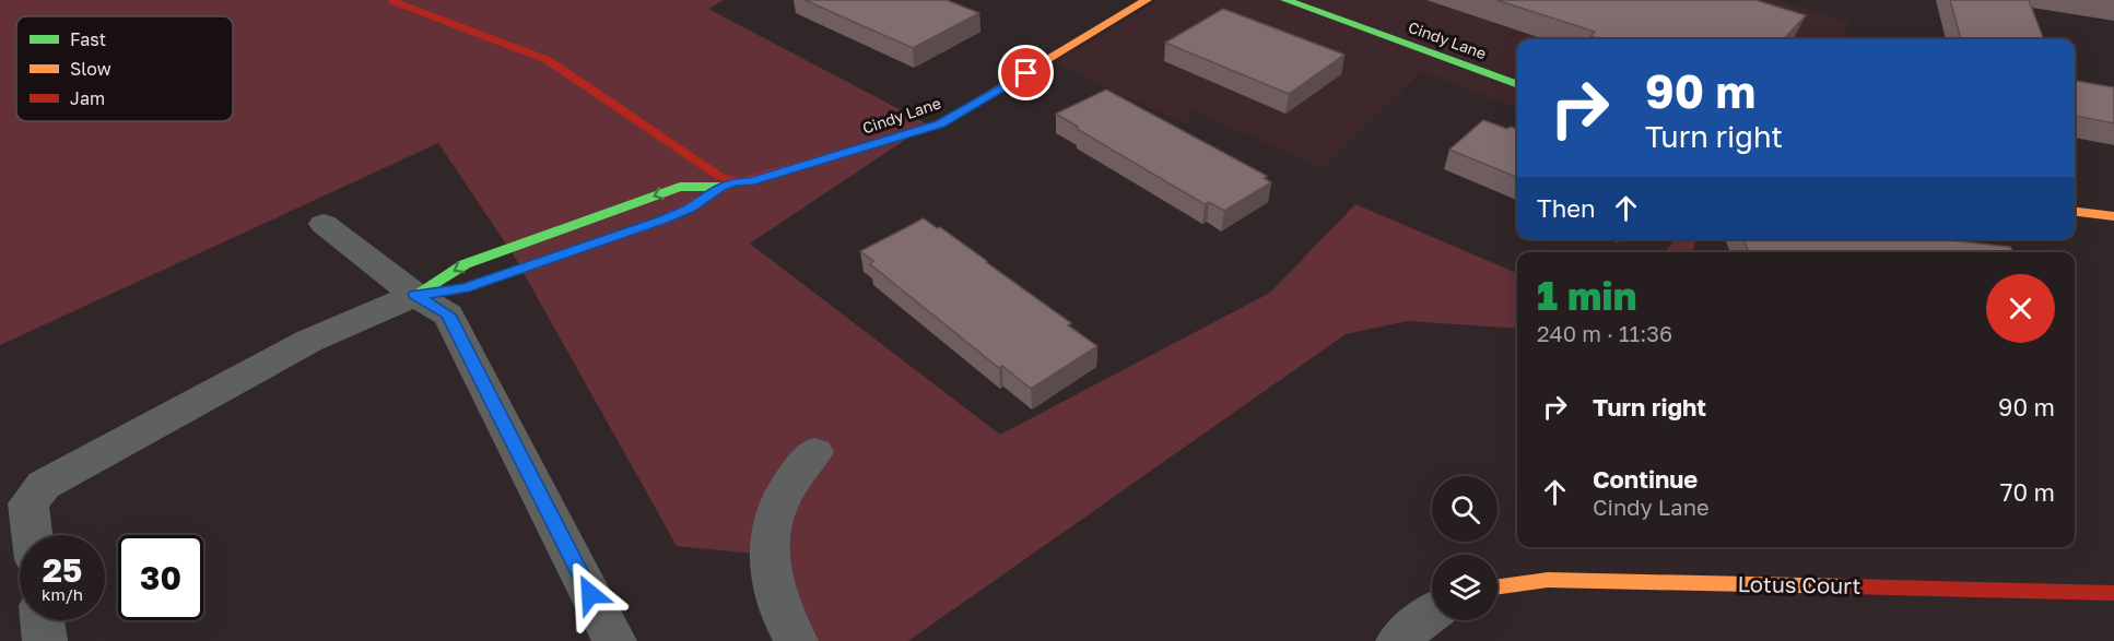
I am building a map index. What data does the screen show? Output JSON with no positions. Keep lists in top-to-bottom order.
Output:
{
  "streets": {
    "street": ["Cindy Lane", "Lotus Court"]
  },
  "legend": ["Fast", "Slow", "Jam"],
  "page": {
    "turn": ["90 m", "Turn right"],
    "then": "Then",
    "heading": ["1 min", "240 m · 11:36"],
    "list": [
      {
        "name": "Turn right",
        "value": "90 m"
      },
      {
        "name": "Continue",
        "note": "Cindy Lane",
        "value": "70 m"
      }
    ],
    "speed": "25 km/h",
    "limit": "30"
  }
}
